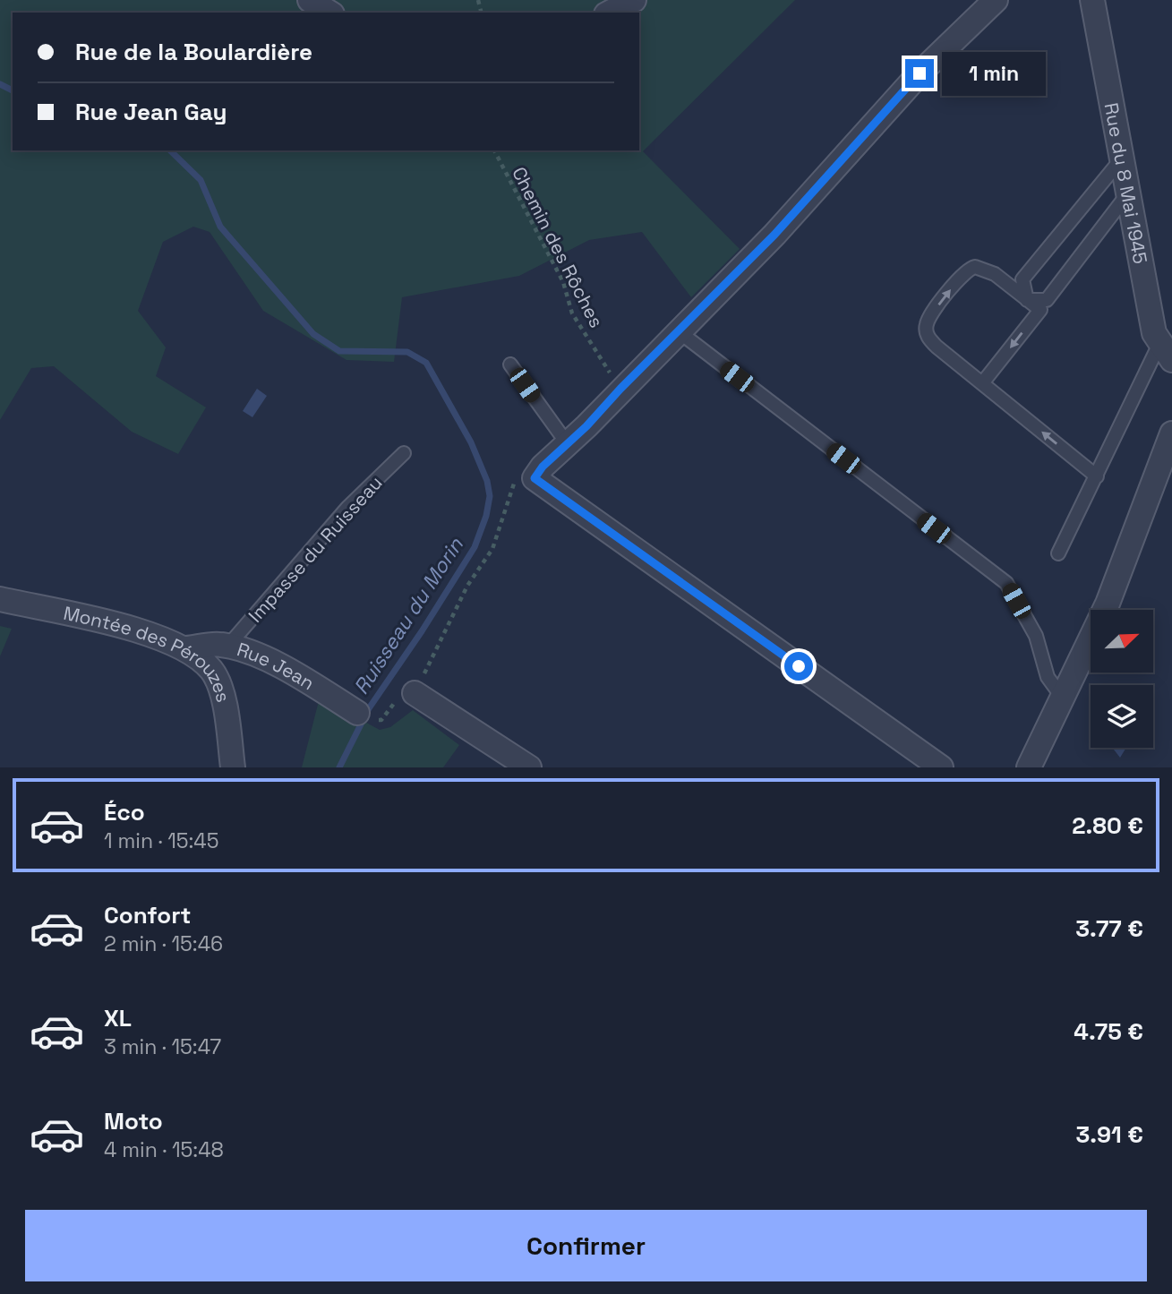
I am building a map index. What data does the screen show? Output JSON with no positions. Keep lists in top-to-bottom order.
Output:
{
  "streets": {
    "street": ["Rue du 8 Mai 1945", "Montée des Pérouzes", "Rue Jean"],
    "lane": ["Impasse du Ruisseau"],
    "path": ["Chemin des Rôches"]
  },
  "crossings": [
    ["Impasse du Ruisseau", "Rue Jean"],
    ["Montée des Pérouzes", "Rue Jean"]
  ],
  "water": ["Ruisseau du Morin"],
  "north": "top right",
  "page": {
    "banner": ["Rue de la Boulardière", "Rue Jean Gay"],
    "bubble": "1 min",
    "list": [
      {
        "name": "Éco",
        "note": "1 min · 15:45",
        "value": "2.80 €"
      },
      {
        "name": "Confort",
        "note": "2 min · 15:46",
        "value": "3.77 €"
      },
      {
        "name": "XL",
        "note": "3 min · 15:47",
        "value": "4.75 €"
      },
      {
        "name": "Moto",
        "note": "4 min · 15:48",
        "value": "3.91 €"
      }
    ],
    "buttons": "Confirmer"
  }
}
